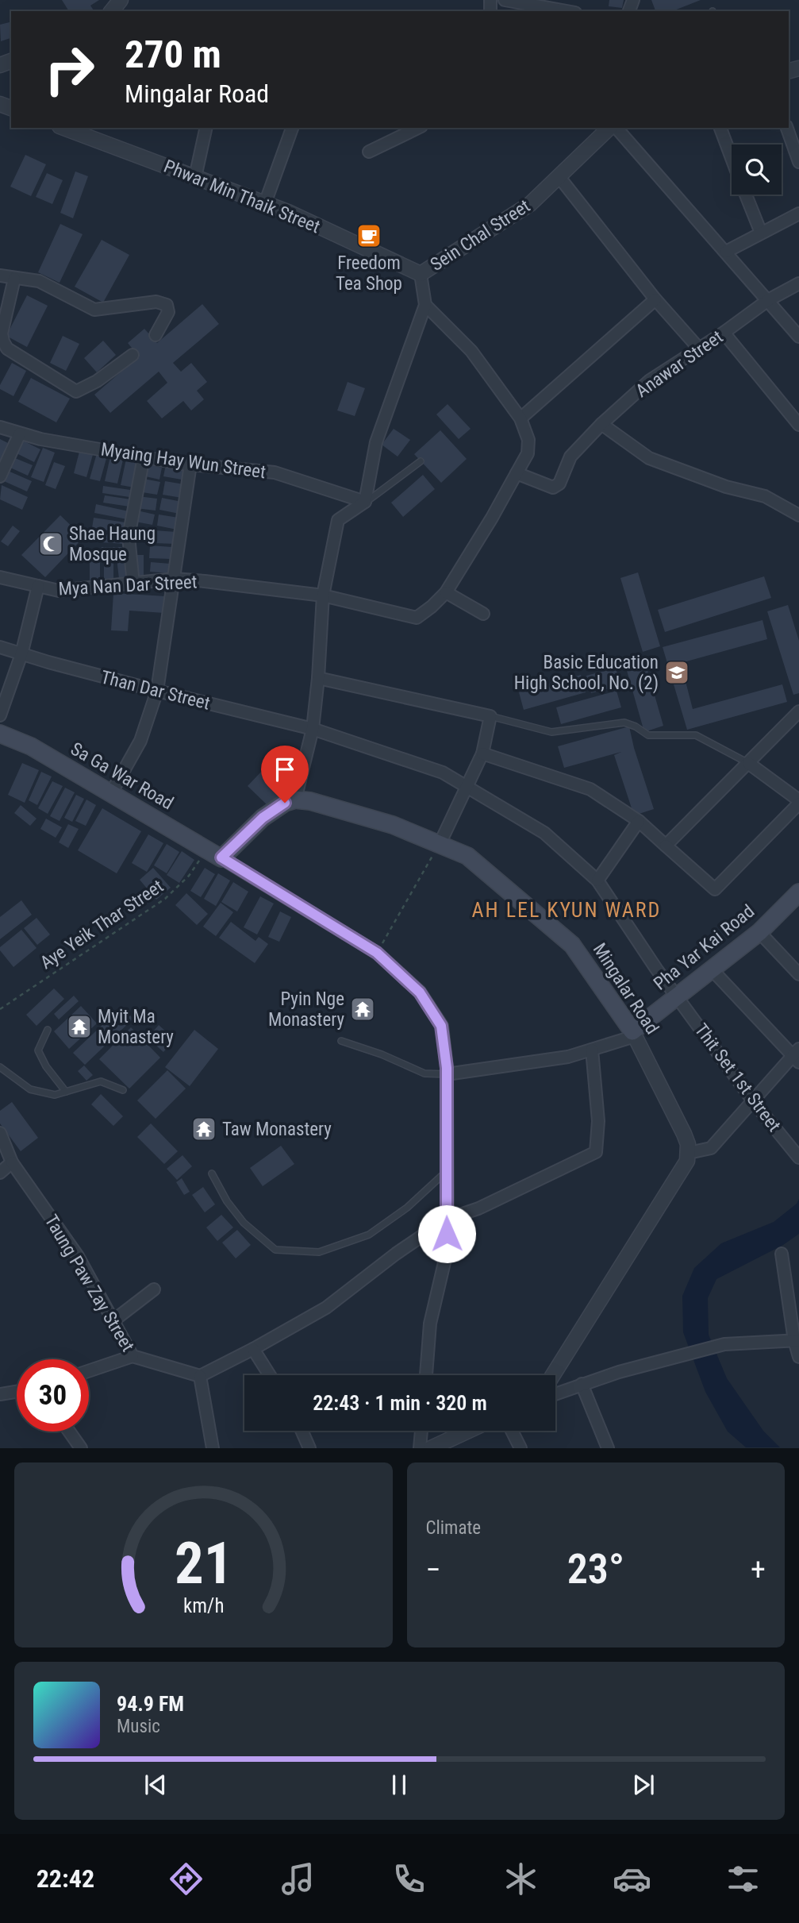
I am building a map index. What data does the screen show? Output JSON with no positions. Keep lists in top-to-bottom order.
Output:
{
  "streets": {
    "main road": ["Sa Ga War Road", "Pha Yar Kai Road", "Mingalar Road"],
    "street": [
      "Phwar Min Thaik Street",
      "Sein Chal Street",
      "Anawar Street",
      "Myaing Hay Wun Street",
      "Mya Nan Dar Street",
      "Than Dar Street",
      "Thit Set 1st Street",
      "Taung Paw Zay Street"
    ],
    "path": ["Aye Yeik Thar Street"]
  },
  "crossings": [
    ["Phwar Min Thaik Street", "Sein Chal Street"],
    ["Than Dar Street", "Thit Set 1st Street"],
    ["Sa Ga War Road", "Aye Yeik Thar Street"],
    ["Pha Yar Kai Road", "Mingalar Road"],
    ["Pha Yar Kai Road", "Thit Set 1st Street"]
  ],
  "districts": ["AH LEL KYUN WARD"],
  "places": {
    "cafe": ["Freedom Tea Shop"],
    "mosque": ["Shae Haung Mosque"],
    "school or university": ["Basic Education High School, No. (2)"],
    "temple": ["Pyin Nge Monastery", "Myit Ma Monastery", "Taw Monastery"]
  },
  "page": {
    "turn": ["270 m", "Mingalar Road"],
    "limit": "30",
    "trip": "22:43 · 1 min · 320 m",
    "tile": "Climate",
    "heat": ["−", "23°", "+"],
    "song": ["94.9 FM", "Music"],
    "tabs": "22:42",
    "gauge": ["21", "km/h"]
  }
}
